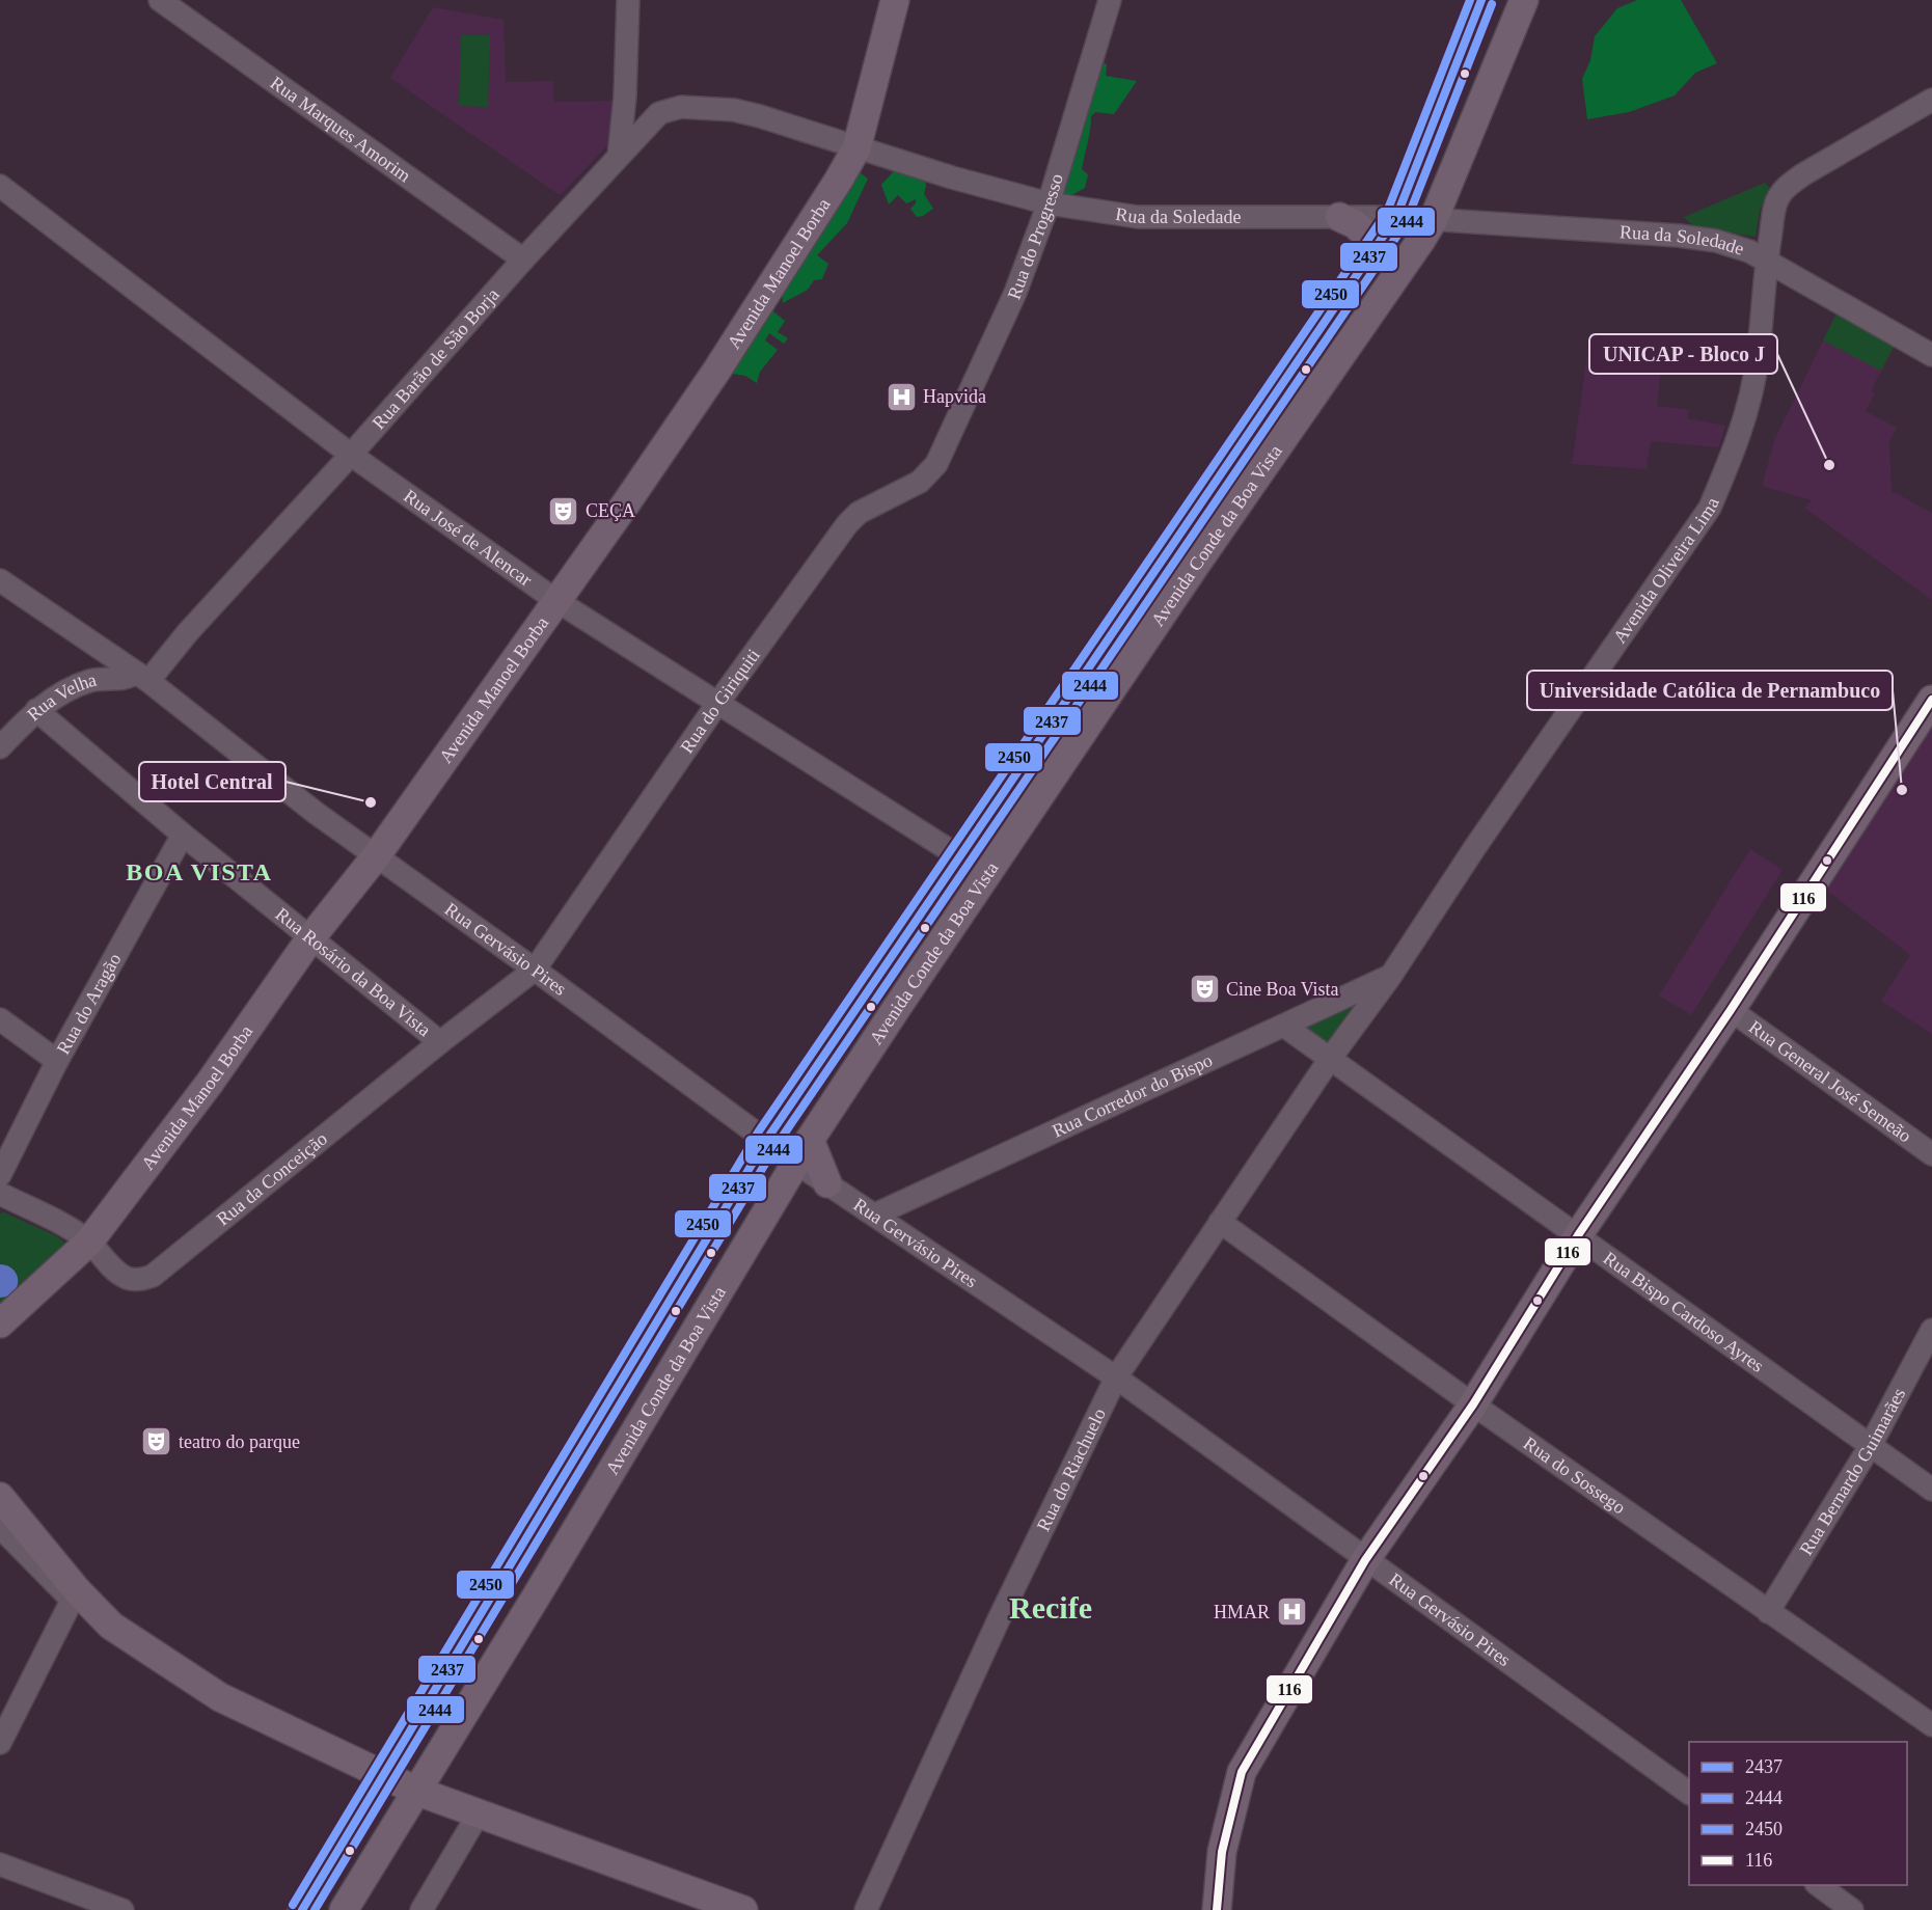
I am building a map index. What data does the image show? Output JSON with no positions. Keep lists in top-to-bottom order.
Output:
{
  "streets": {
    "main road": ["Avenida Manoel Borba", "Avenida Conde da Boa Vista"],
    "street": [
      "Rua Marques Amorim",
      "Rua da Soledade",
      "Rua do Progresso",
      "Rua Barão de São Borja",
      "Rua José de Alencar",
      "Avenida Oliveira Lima",
      "Rua Velha",
      "Rua do Giriquiti",
      "Rua Gervásio Pires",
      "Rua Rosário da Boa Vista",
      "Rua do Aragão",
      "Rua General José Semeão",
      "Rua Corredor do Bispo",
      "Rua da Conceição",
      "Rua Bispo Cardoso Ayres",
      "Rua do Riachuelo",
      "Rua Bernardo Guimarães",
      "Rua do Sossego"
    ]
  },
  "crossings": [
    ["Rua Marques Amorim", "Rua Barão de São Borja"],
    ["Rua da Soledade", "Rua do Progresso"],
    ["Rua da Soledade", "Avenida Manoel Borba"],
    ["Rua da Soledade", "Rua Barão de São Borja"],
    ["Rua da Soledade", "Avenida Conde da Boa Vista"],
    ["Rua da Soledade", "Avenida Oliveira Lima"],
    ["Rua do Progresso", "Rua do Giriquiti"],
    ["Avenida Manoel Borba", "Rua José de Alencar"],
    ["Avenida Manoel Borba", "Rua Gervásio Pires"],
    ["Avenida Manoel Borba", "Rua Rosário da Boa Vista"],
    ["Avenida Manoel Borba", "Rua da Conceição"],
    ["Rua Barão de São Borja", "Rua José de Alencar"],
    ["Rua Barão de São Borja", "Rua Velha"],
    ["Rua Barão de São Borja", "Rua Gervásio Pires"],
    ["Avenida Conde da Boa Vista", "Rua José de Alencar"],
    ["Avenida Conde da Boa Vista", "Rua Gervásio Pires"],
    ["Rua José de Alencar", "Rua do Giriquiti"],
    ["Avenida Oliveira Lima", "Rua Corredor do Bispo"],
    ["Avenida Oliveira Lima", "Rua Bispo Cardoso Ayres"],
    ["Avenida Oliveira Lima", "Rua do Riachuelo"],
    ["Rua Velha", "Rua Gervásio Pires"],
    ["Rua Velha", "Rua Rosário da Boa Vista"],
    ["Rua do Giriquiti", "Rua Gervásio Pires"],
    ["Rua do Giriquiti", "Rua da Conceição"],
    ["Rua Gervásio Pires", "Rua Corredor do Bispo"],
    ["Rua Gervásio Pires", "Rua da Conceição"],
    ["Rua Gervásio Pires", "Rua do Riachuelo"],
    ["Rua Rosário da Boa Vista", "Rua do Aragão"],
    ["Rua Rosário da Boa Vista", "Rua da Conceição"],
    ["Rua Corredor do Bispo", "Rua Bispo Cardoso Ayres"],
    ["Rua Bispo Cardoso Ayres", "Rua do Riachuelo"],
    ["Rua Bispo Cardoso Ayres", "Rua Bernardo Guimarães"],
    ["Rua do Riachuelo", "Rua do Sossego"],
    ["Rua Bernardo Guimarães", "Rua do Sossego"]
  ],
  "districts": ["BOA VISTA", "Recife"],
  "places": {
    "hospital": ["Hapvida", "HMAR"],
    "other": ["UNICAP - Bloco J", "Universidade Católica de Pernambuco", "Hotel Central"],
    "theatre": ["CEÇA", "Cine Boa Vista", "teatro do parque"]
  },
  "lines": [
    "transit line 2437",
    "transit line 2450",
    "transit line 2444",
    "transit line 116"
  ],
  "legend": [
    "2437",
    "2444",
    "2450",
    "116"
  ]
}
